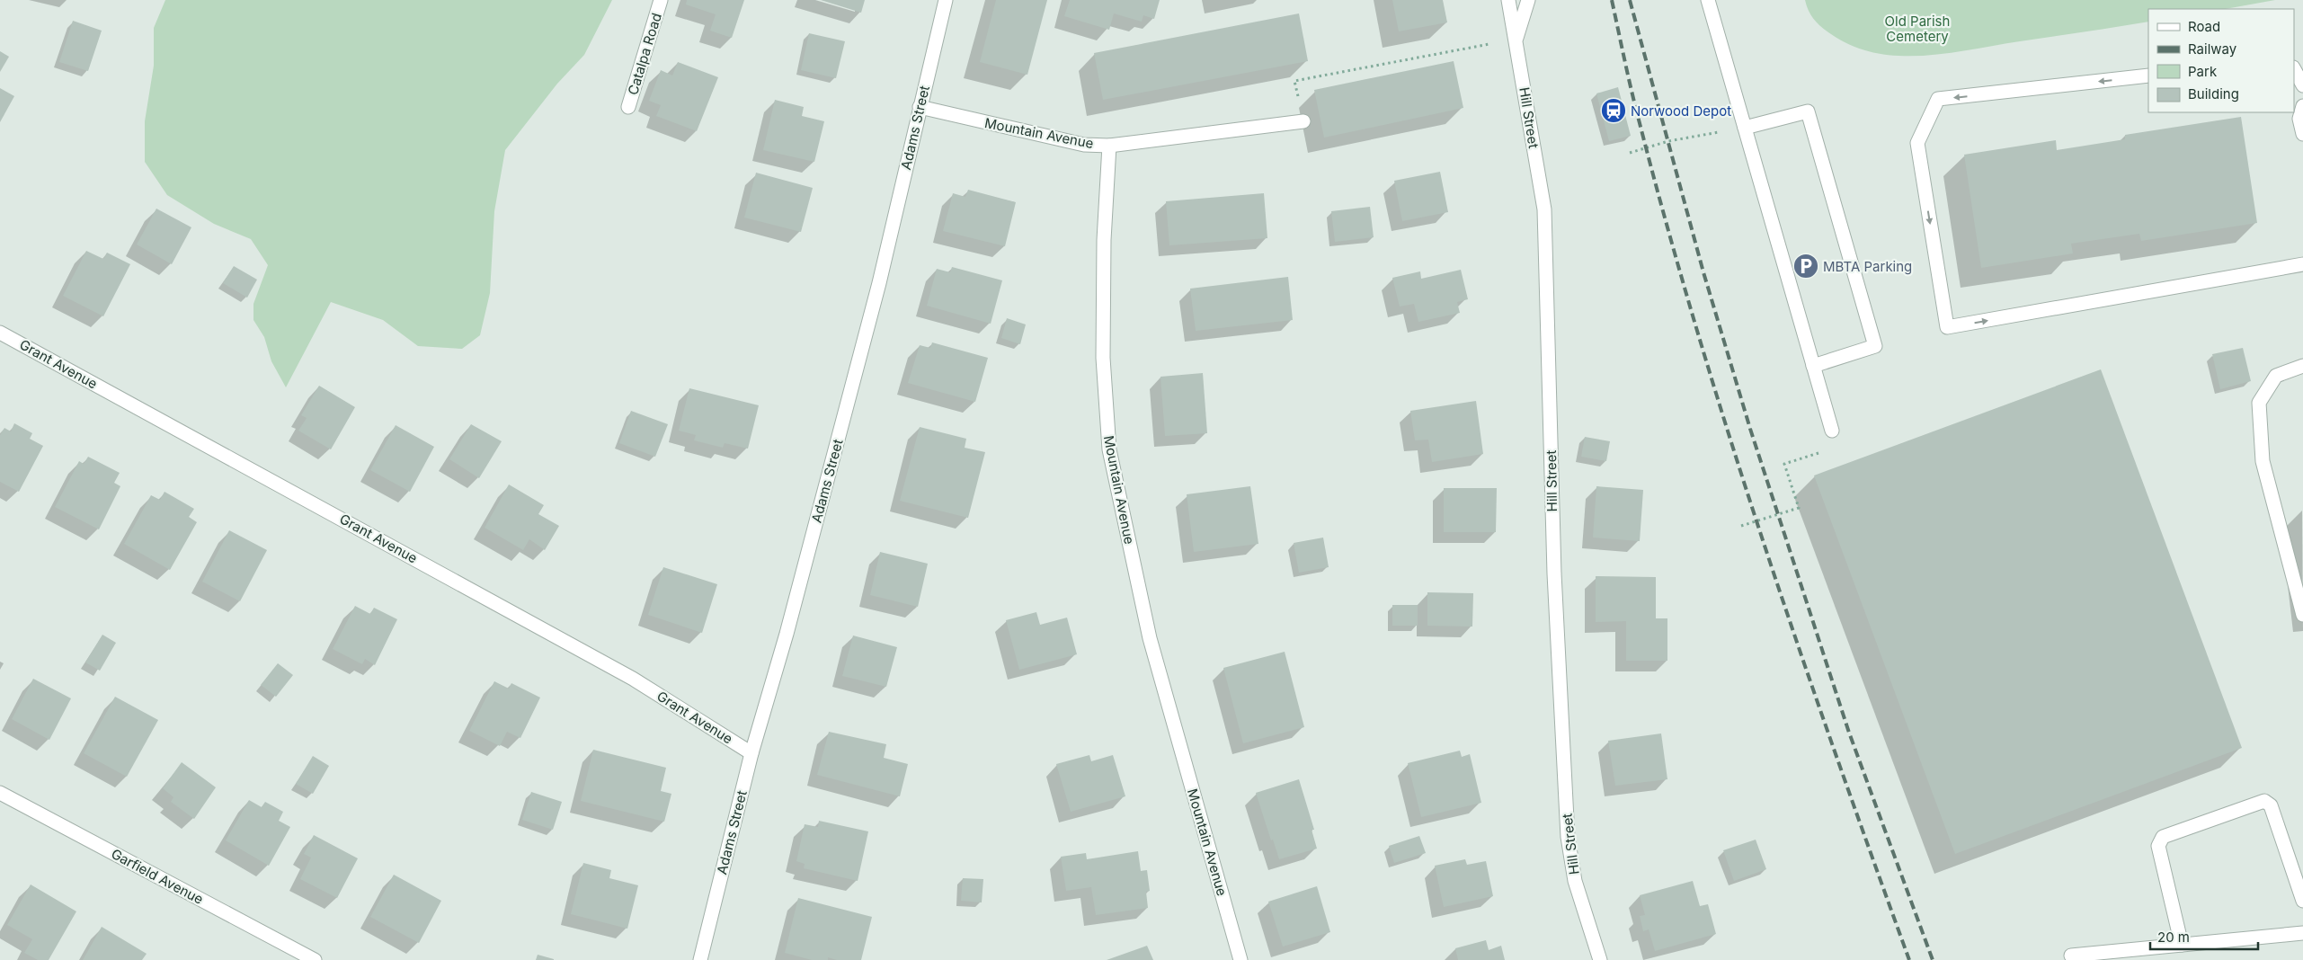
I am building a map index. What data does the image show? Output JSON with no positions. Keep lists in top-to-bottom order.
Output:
{
  "streets": {
    "street": [
      "Catalpa Road",
      "Hill Street",
      "Adams Street",
      "Mountain Avenue",
      "Grant Avenue",
      "Garfield Avenue"
    ]
  },
  "crossings": [
    ["Adams Street", "Mountain Avenue"],
    ["Adams Street", "Grant Avenue"]
  ],
  "parks": ["Old Parish Cemetery"],
  "places": {
    "station": ["Norwood Depot"],
    "parking": ["MBTA Parking"]
  },
  "legend": [
    "Road",
    "Railway",
    "Park",
    "Building"
  ],
  "scale_bar": "20 m"
}
